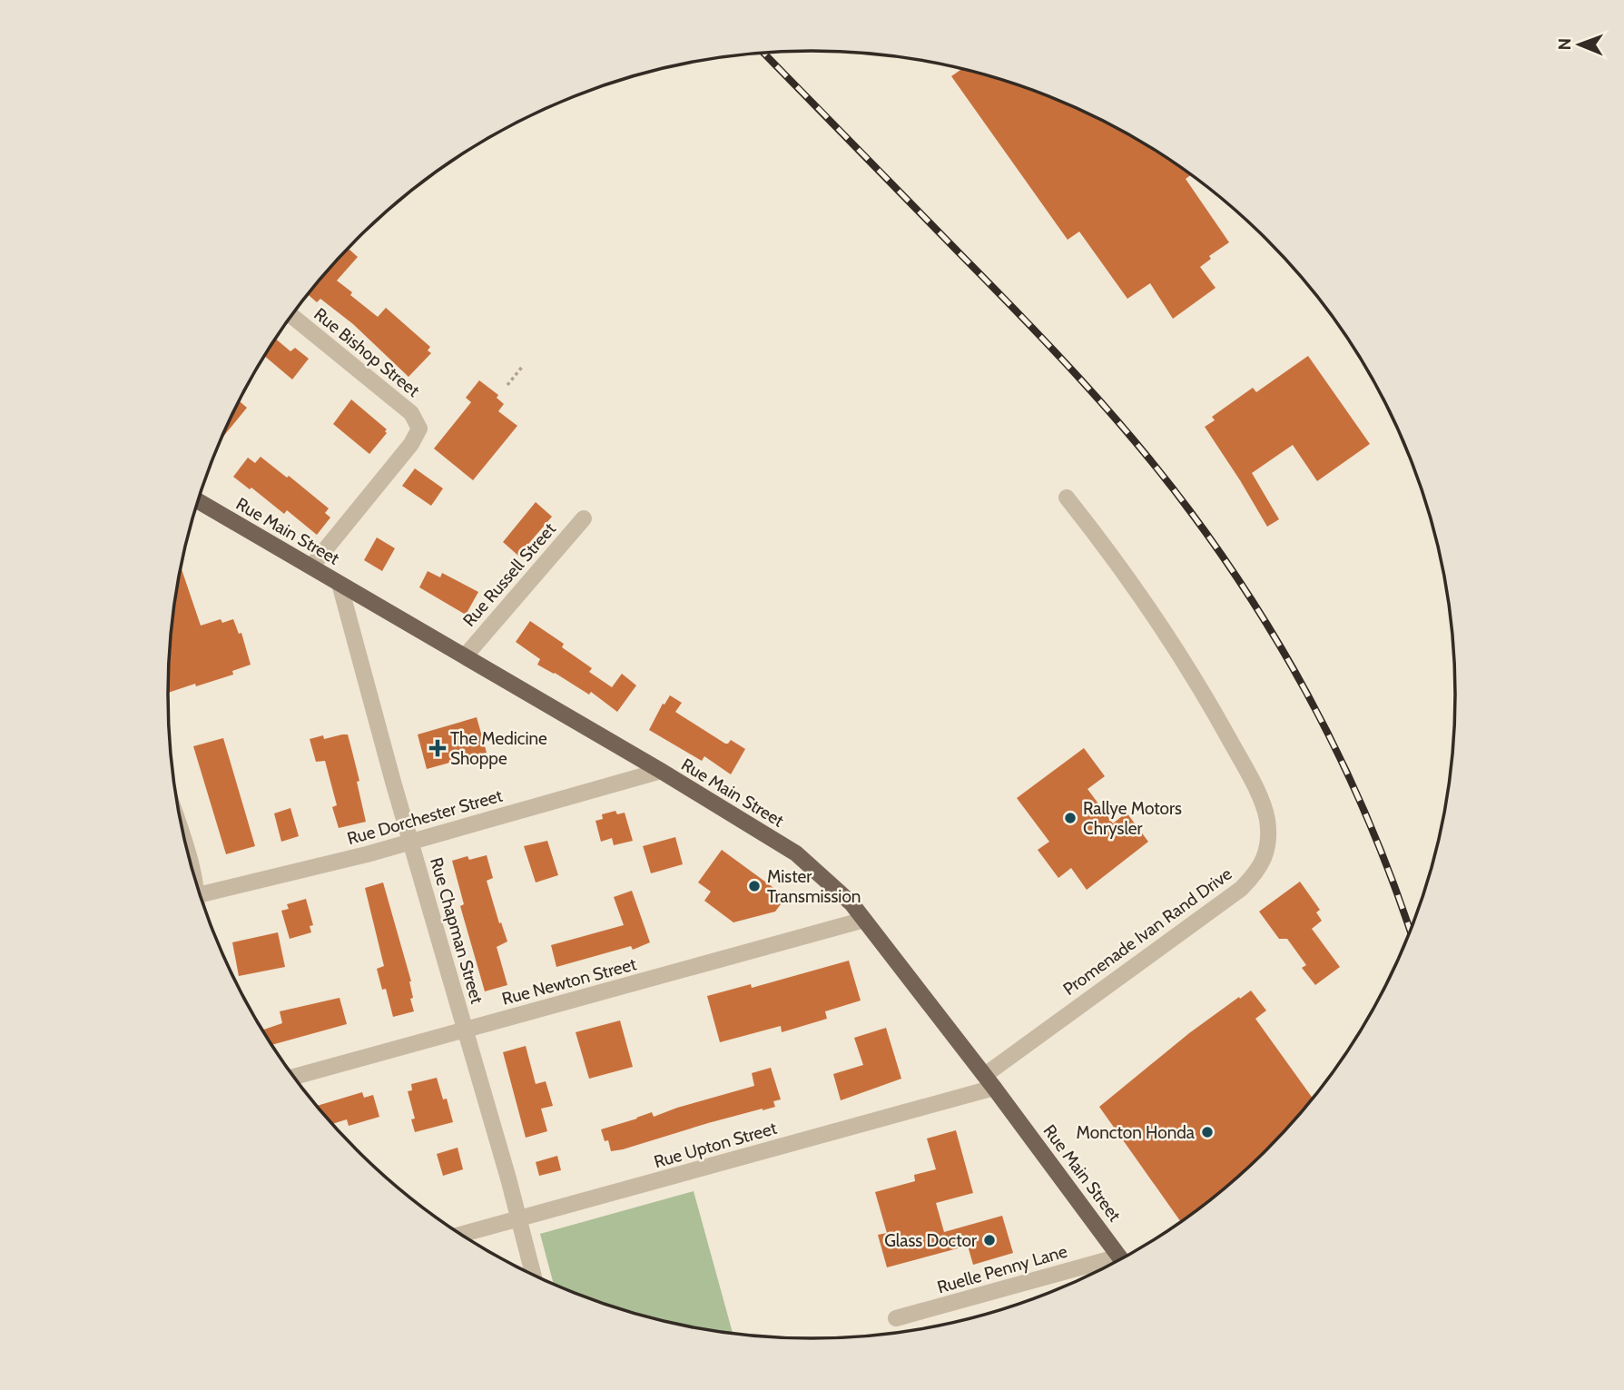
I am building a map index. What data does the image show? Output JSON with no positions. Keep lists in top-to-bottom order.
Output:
{
  "streets": {
    "main road": ["Rue Main Street"],
    "street": [
      "Rue Bishop Street",
      "Rue Russell Street",
      "Rue Dorchester Street",
      "Rue Chapman Street",
      "Promenade Ivan Rand Drive",
      "Rue Newton Street",
      "Rue Upton Street",
      "Ruelle Penny Lane"
    ]
  },
  "crossings": [
    ["Rue Bishop Street", "Rue Main Street"],
    ["Rue Main Street", "Rue Russell Street"],
    ["Rue Main Street", "Rue Dorchester Street"],
    ["Rue Main Street", "Rue Chapman Street"],
    ["Rue Main Street", "Promenade Ivan Rand Drive"],
    ["Rue Main Street", "Rue Newton Street"],
    ["Rue Main Street", "Rue Upton Street"],
    ["Rue Dorchester Street", "Rue Chapman Street"],
    ["Rue Chapman Street", "Rue Newton Street"],
    ["Rue Chapman Street", "Rue Upton Street"],
    ["Promenade Ivan Rand Drive", "Rue Upton Street"]
  ],
  "places": {
    "health": ["The Medicine Shoppe"],
    "other": [
      "Rallye Motors Chrysler",
      "Mister Transmission",
      "Moncton Honda",
      "Glass Doctor"
    ]
  },
  "north": "left"
}
